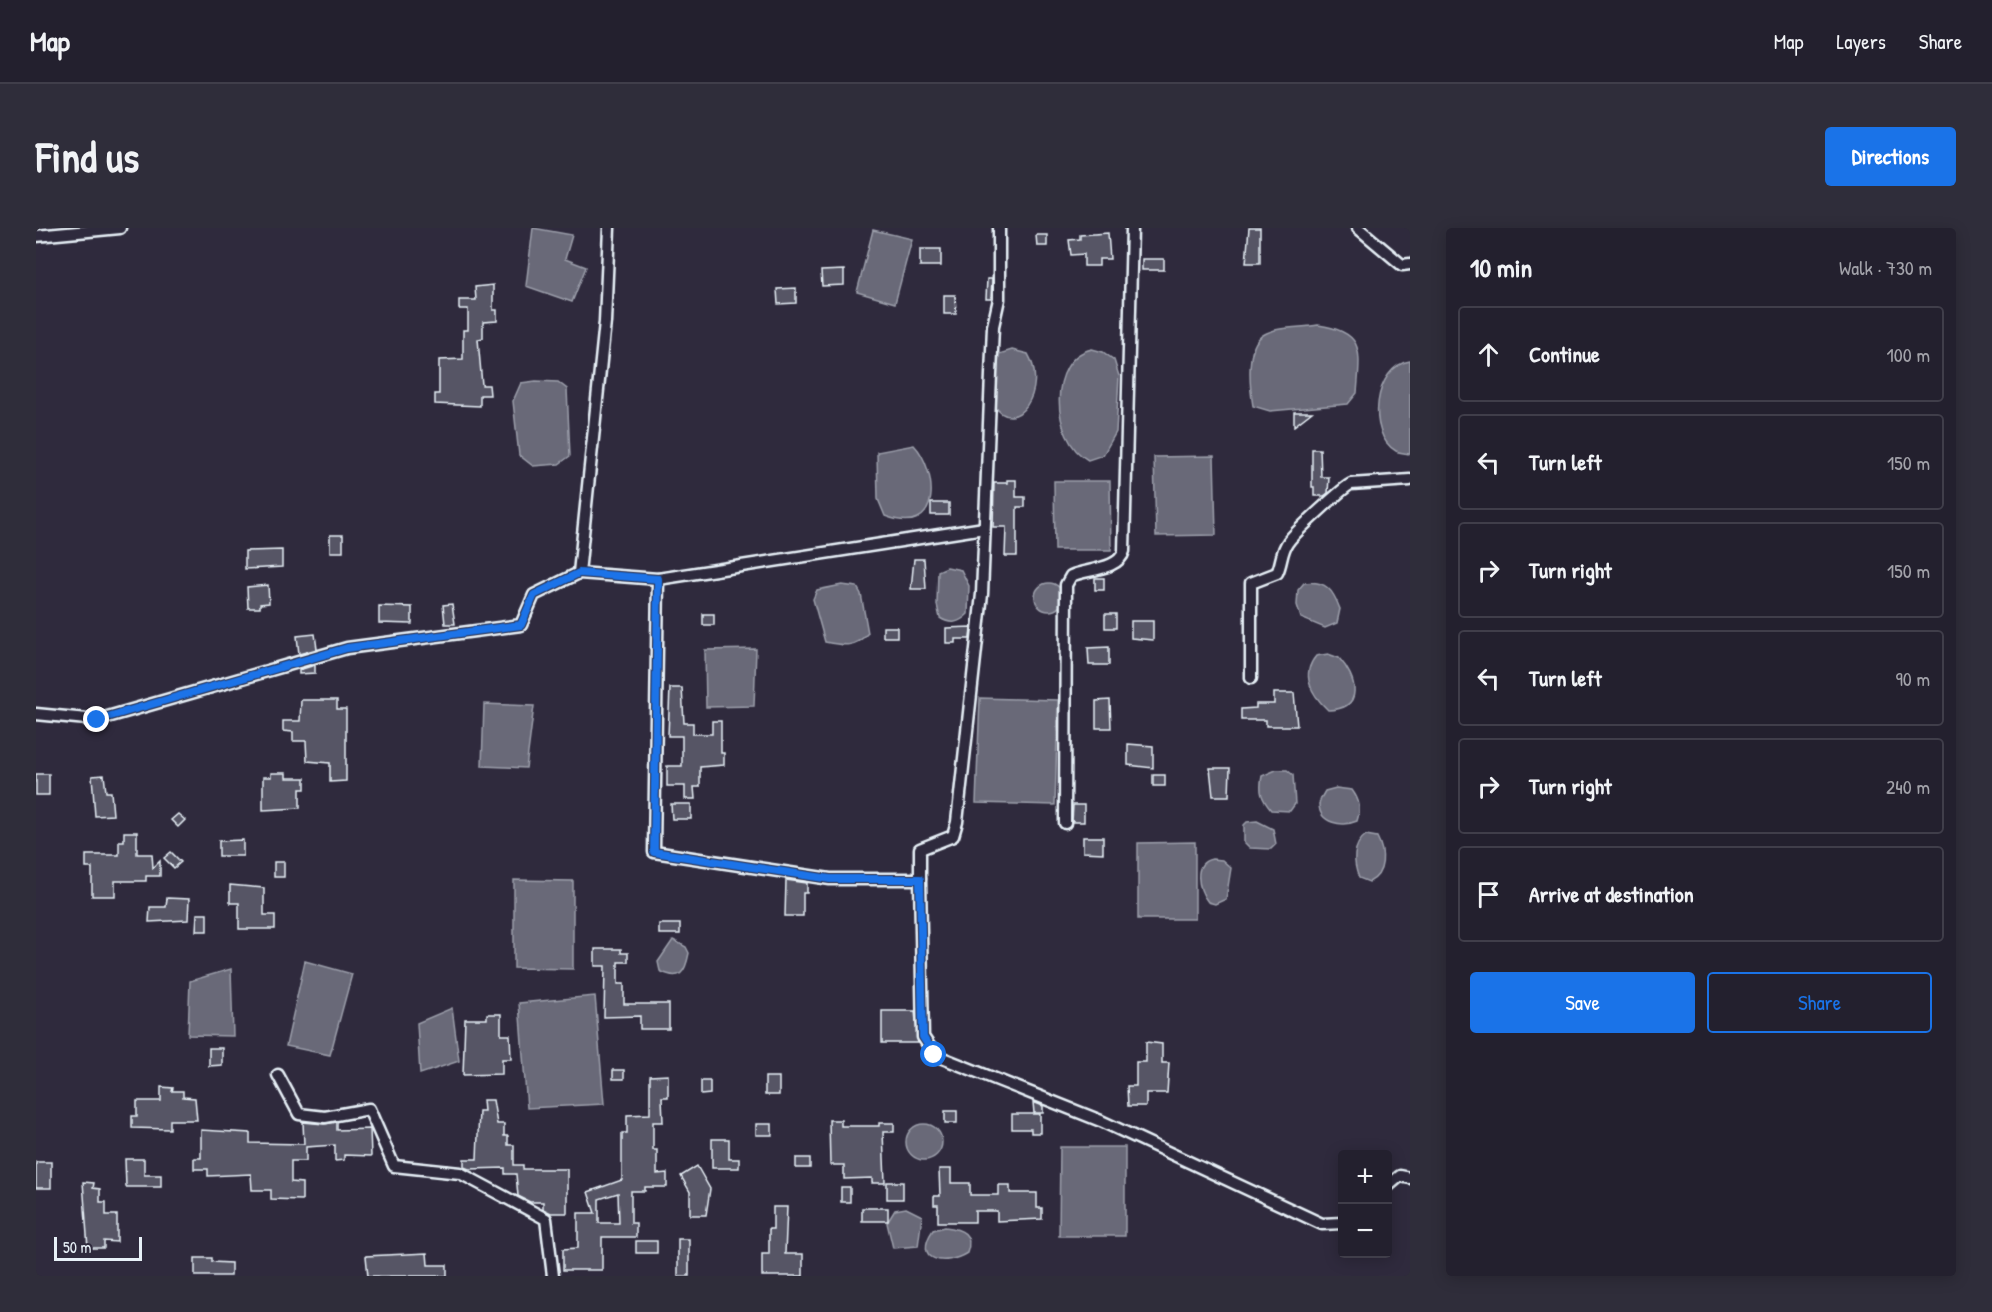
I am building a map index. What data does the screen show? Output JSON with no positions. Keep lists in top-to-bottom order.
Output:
{
  "scale_bar": "50 m",
  "page": {
    "header": "Map",
    "nav": ["Map", "Layers", "Share"],
    "buttons": [
      "Directions",
      ["Save", "Share"]
    ],
    "title": "Find us",
    "heading": ["10 min", "Walk · 730 m"],
    "list": [
      ["Continue", "100 m"],
      ["Turn left", "150 m"],
      ["Turn right", "150 m"],
      ["Turn left", "90 m"],
      ["Turn right", "240 m"],
      "Arrive at destination"
    ],
    "map_buttons": ["+", "−"],
    "scale": "50 m"
  }
}
